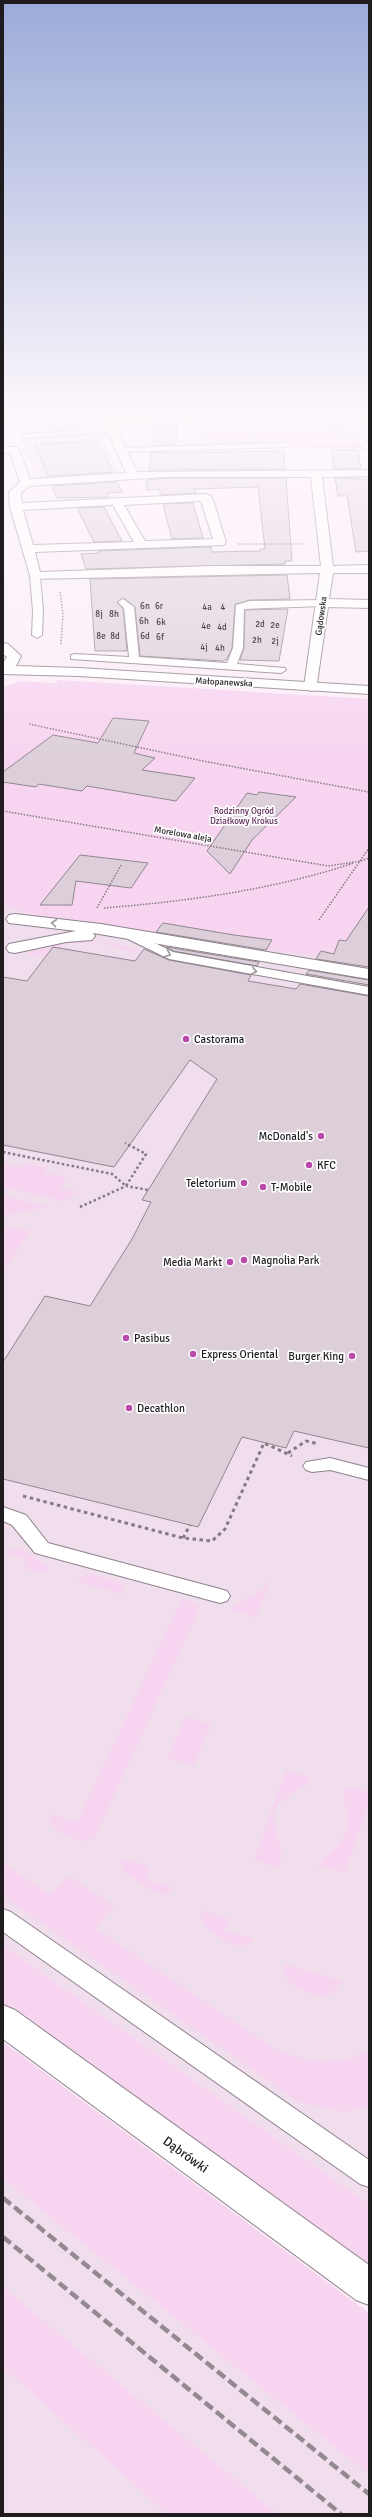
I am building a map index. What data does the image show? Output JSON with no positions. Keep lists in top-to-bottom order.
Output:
{
  "streets": {
    "street": ["Gądowska", "Małopanewska", "Dąbrówki"],
    "path": ["Morelowa aleja"]
  },
  "crossings": [
    ["Gądowska", "Małopanewska"]
  ],
  "parks": ["Rodzinny Ogród Działkowy Krokus"],
  "places": [
    "Castorama",
    "McDonald's",
    "KFC",
    "Teletorium",
    "T-Mobile",
    "Magnolia Park",
    "Media Markt",
    "Pasibus",
    "Express Oriental",
    "Burger King",
    "Decathlon"
  ],
  "house_numbers": [
    "6n",
    "6r",
    "4a",
    "4",
    "8j",
    "8h",
    "6h",
    "6k",
    "2d",
    "2e",
    "4e",
    "4d",
    "8e",
    "8d",
    "6d",
    "6f",
    "2h",
    "2j",
    "4j",
    "4h"
  ]
}
